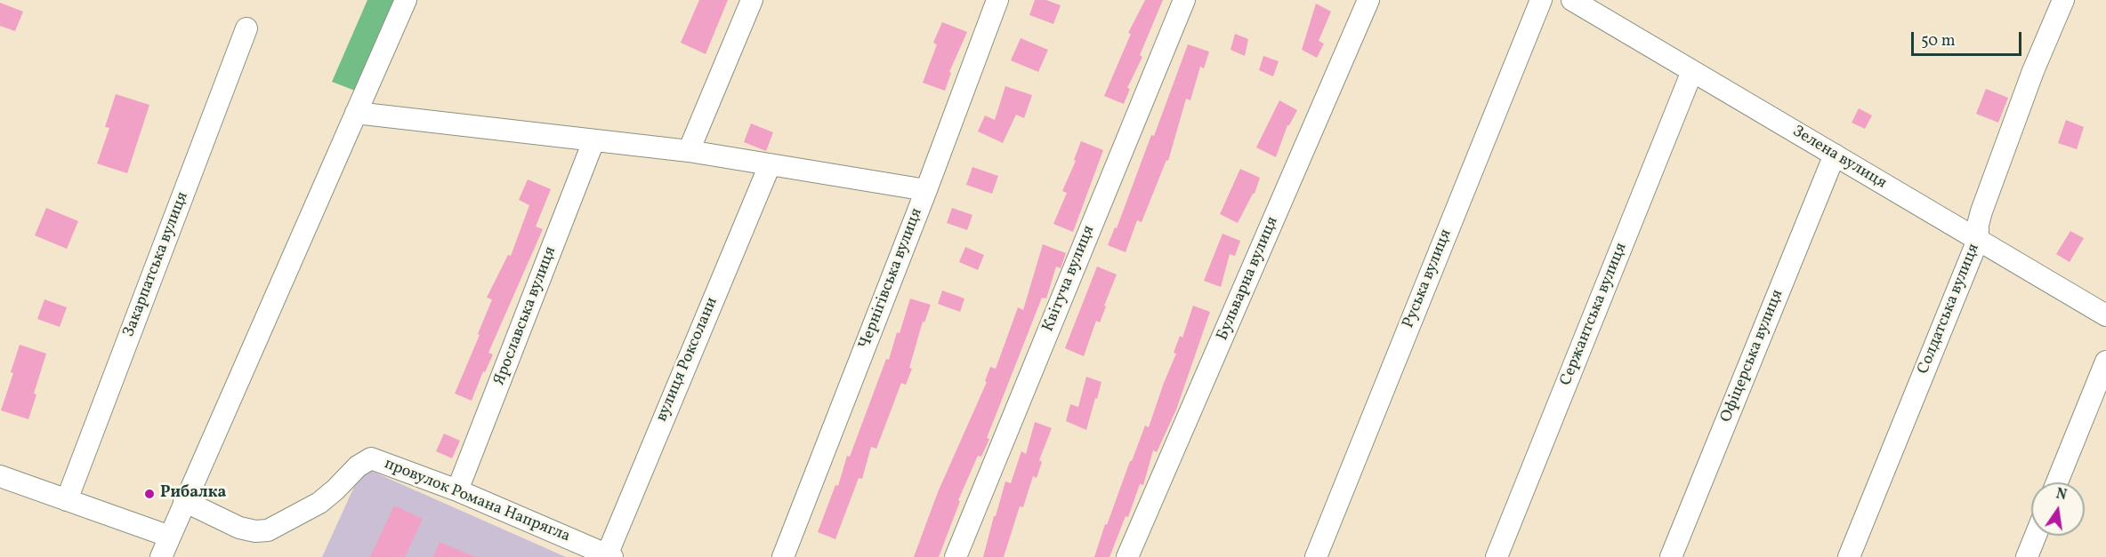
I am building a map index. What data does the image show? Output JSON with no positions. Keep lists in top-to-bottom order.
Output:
{
  "streets": {
    "street": [
      "Зелена вулиця",
      "Закарпатська вулиця",
      "Чернігівська вулиця",
      "Квітуча вулиця",
      "Бульварна вулиця",
      "Руська вулиця",
      "Солдатська вулиця",
      "Сержантська вулиця",
      "Ярославська вулиця",
      "Офіцерська вулиця",
      "вулиця Роксолани",
      "провулок Романа Напрягла"
    ]
  },
  "crossings": [
    ["Зелена вулиця", "Солдатська вулиця"],
    ["Зелена вулиця", "Сержантська вулиця"],
    ["Зелена вулиця", "Офіцерська вулиця"],
    ["Ярославська вулиця", "провулок Романа Напрягла"],
    ["вулиця Роксолани", "провулок Романа Напрягла"]
  ],
  "places": ["Рибалка"],
  "scale_bar": "50 m",
  "north": "top"
}
